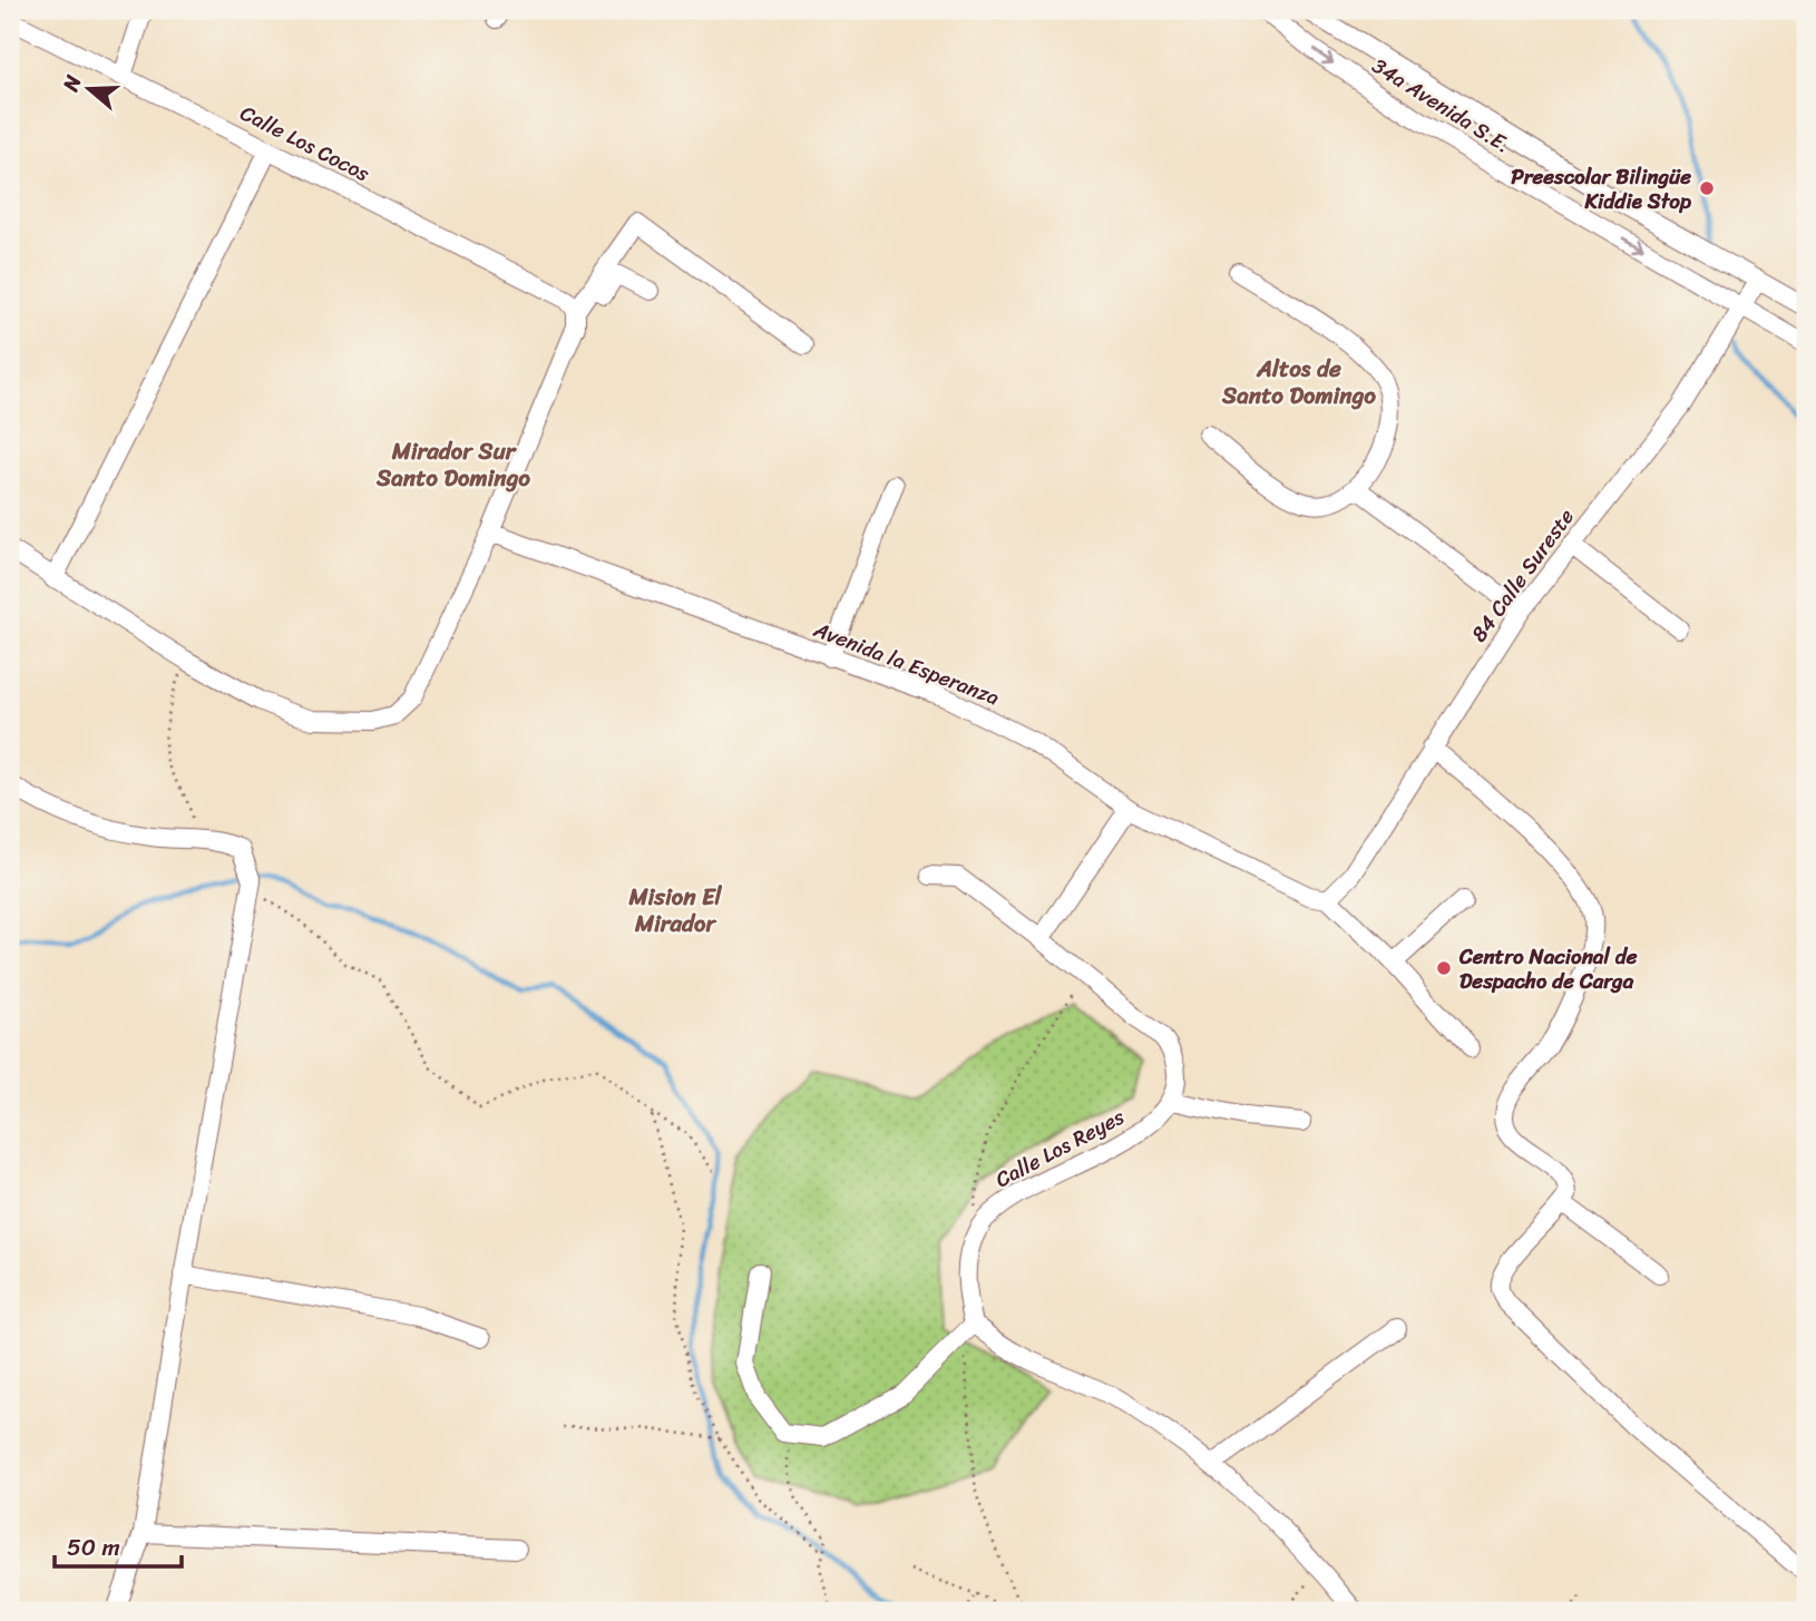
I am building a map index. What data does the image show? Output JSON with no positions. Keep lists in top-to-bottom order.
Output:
{
  "streets": {
    "street": [
      "34a Avenida S.E.",
      "Calle Los Cocos",
      "84 Calle Sureste",
      "Avenida la Esperanza",
      "Calle Los Reyes"
    ]
  },
  "crossings": [
    ["34a Avenida S.E.", "84 Calle Sureste"],
    ["84 Calle Sureste", "Avenida la Esperanza"]
  ],
  "districts": ["Altos de Santo Domingo", "Mirador Sur Santo Domingo", "Mision El Mirador"],
  "places": ["Preescolar Bilingüe Kiddie Stop", "Centro Nacional de Despacho de Carga"],
  "scale_bar": "50 m",
  "north": "left"
}
